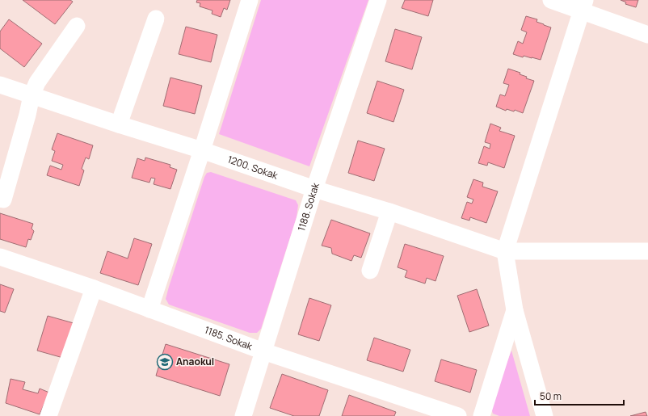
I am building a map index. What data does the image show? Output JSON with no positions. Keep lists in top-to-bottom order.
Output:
{
  "streets": {
    "street": ["1200. Sokak", "1188. Sokak", "1185. Sokak"]
  },
  "crossings": [
    ["1200. Sokak", "1188. Sokak"],
    ["1188. Sokak", "1185. Sokak"]
  ],
  "places": {
    "school or university": ["Anaokul"]
  },
  "scale_bar": "50 m"
}
